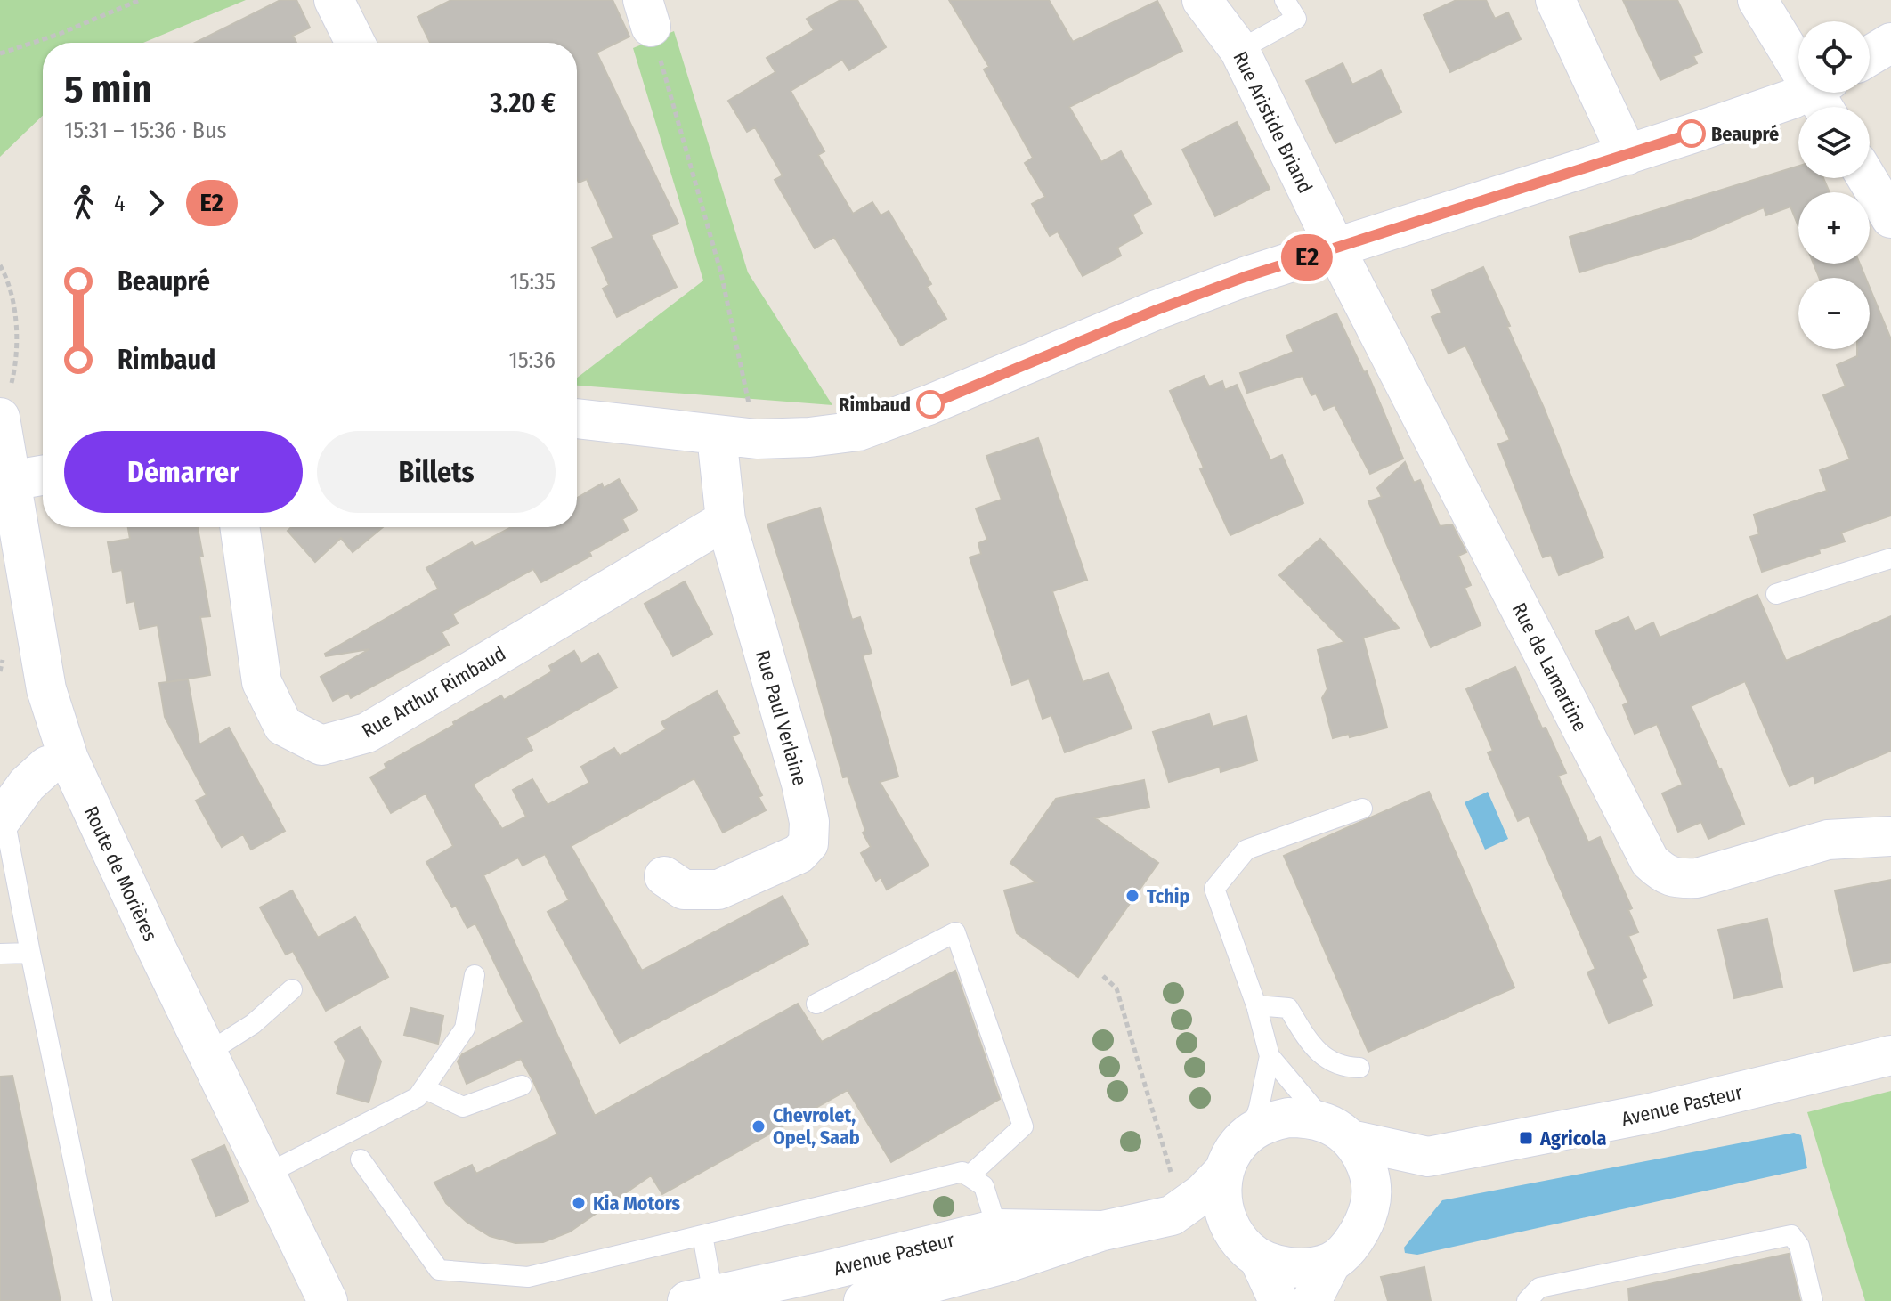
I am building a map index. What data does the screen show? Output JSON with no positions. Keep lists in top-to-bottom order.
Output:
{
  "streets": {
    "street": [
      "Rue Aristide Briand",
      "Rue de Lamartine",
      "Rue Arthur Rimbaud",
      "Rue Paul Verlaine",
      "Route de Morières",
      "Avenue Pasteur"
    ]
  },
  "crossings": [
    ["Rue Aristide Briand", "Rue de Lamartine"],
    ["Rue Arthur Rimbaud", "Rue Paul Verlaine"]
  ],
  "places": {
    "other": [
      "Beaupré",
      "Rimbaud",
      "Tchip",
      "Chevrolet, Opel, Saab",
      "Kia Motors"
    ],
    "transit": ["Agricola"]
  },
  "lines": ["bus line E2"],
  "page": {
    "on_map": "E2",
    "map_buttons": ["+", "−"],
    "heading": ["5 min", "15:31 – 15:36 · Bus", "3.20 €"],
    "legs": ["4", "E2"],
    "list": [
      {
        "name": "Beaupré",
        "value": "15:35"
      },
      {
        "name": "Rimbaud",
        "value": "15:36"
      }
    ],
    "buttons": ["Démarrer", "Billets"]
  }
}
